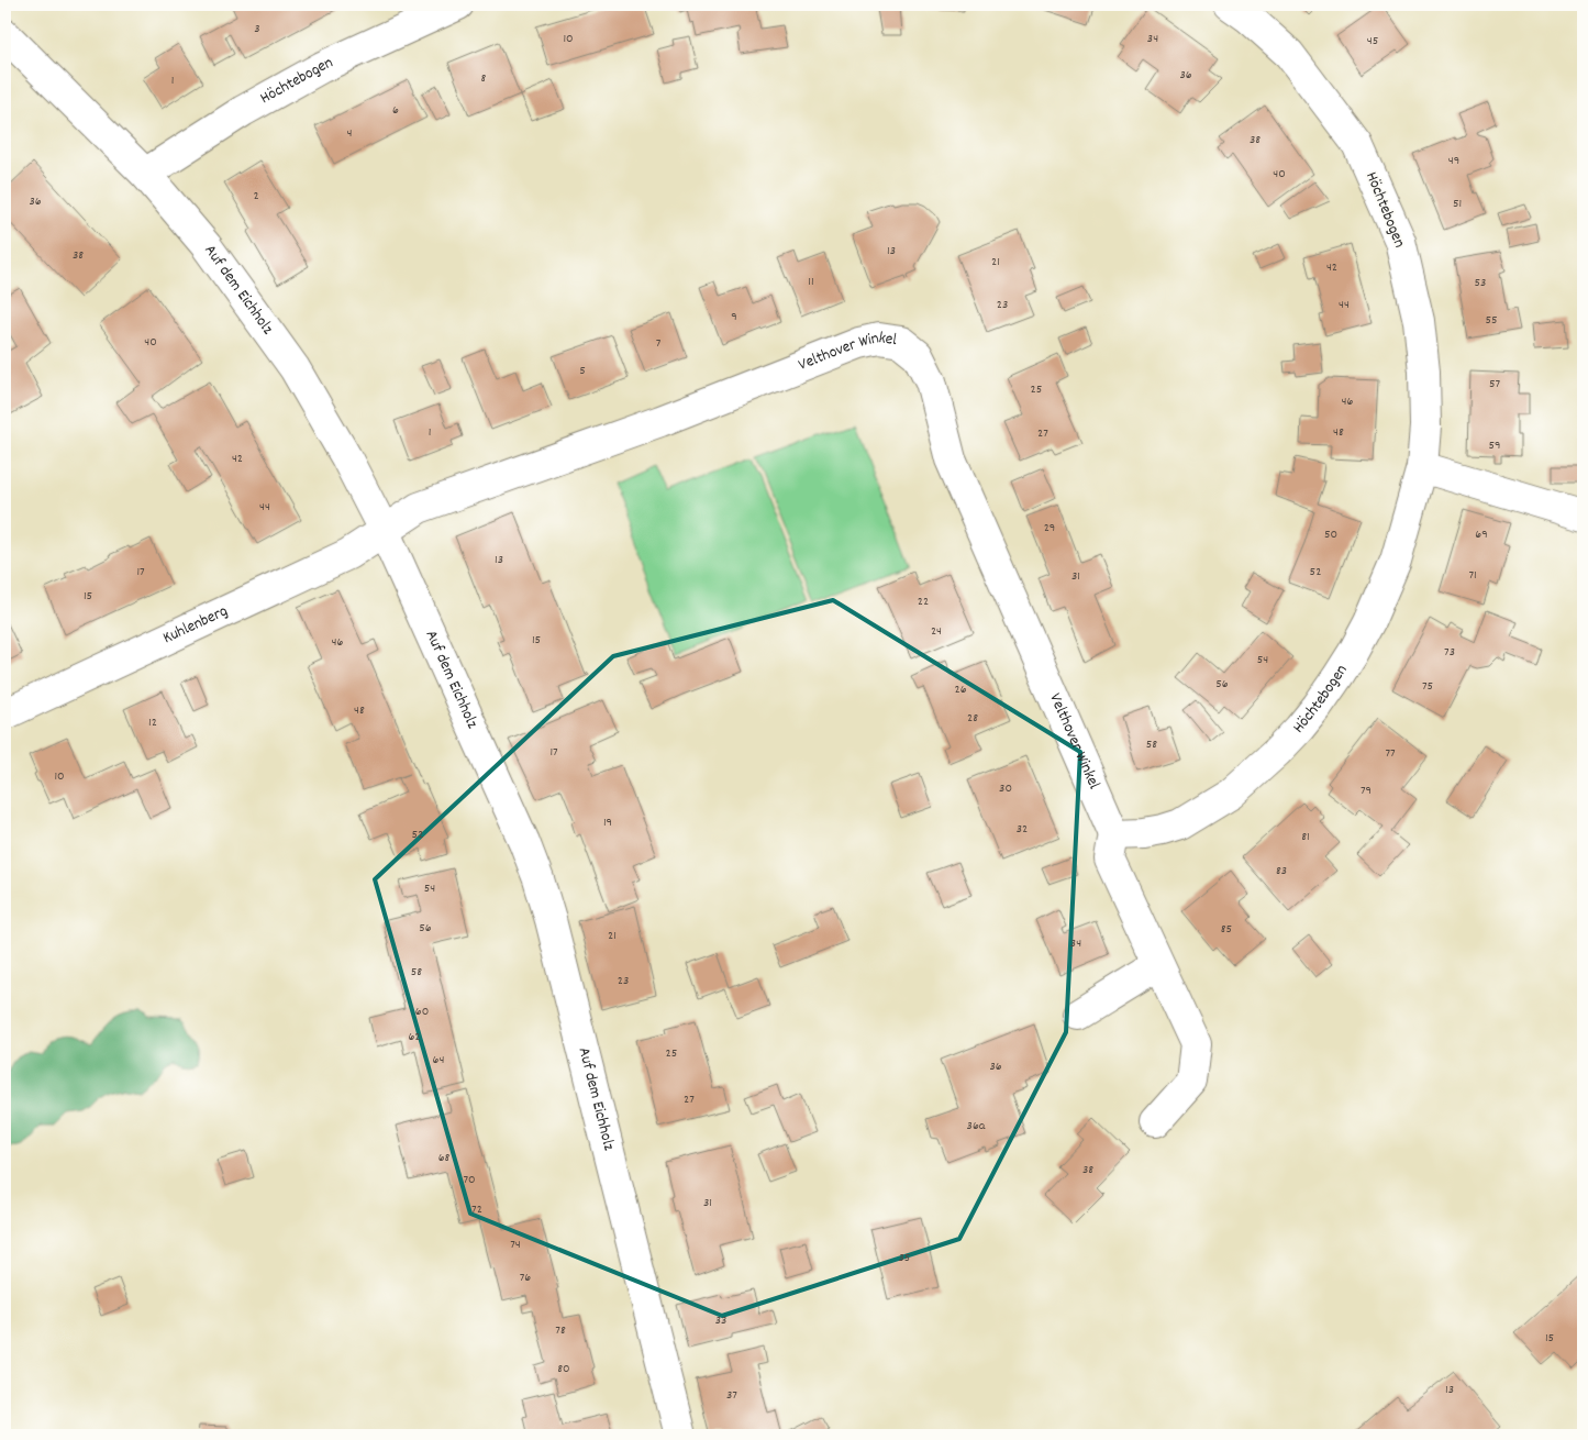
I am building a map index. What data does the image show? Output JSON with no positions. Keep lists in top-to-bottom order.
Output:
{
  "streets": {
    "street": [
      "Höchtebogen",
      "Auf dem Eichholz",
      "Velthover Winkel",
      "Kuhlenberg"
    ]
  },
  "crossings": [
    ["Höchtebogen", "Auf dem Eichholz"],
    ["Höchtebogen", "Velthover Winkel"],
    ["Auf dem Eichholz", "Velthover Winkel"],
    ["Auf dem Eichholz", "Kuhlenberg"],
    ["Velthover Winkel", "Kuhlenberg"]
  ],
  "house_numbers": [
    "3",
    "10",
    "34",
    "45",
    "36",
    "8",
    "1",
    "6",
    "4",
    "38",
    "49",
    "40",
    "2",
    "36",
    "51",
    "13",
    "38",
    "21",
    "42",
    "11",
    "53",
    "23",
    "44",
    "9",
    "55",
    "40",
    "7",
    "5",
    "57",
    "25",
    "46",
    "1",
    "48",
    "27",
    "59",
    "42",
    "44",
    "29",
    "50",
    "69",
    "13",
    "17",
    "52",
    "71",
    "31",
    "15",
    "22",
    "24",
    "15",
    "46",
    "73",
    "54",
    "56",
    "75",
    "26",
    "48",
    "28",
    "12",
    "58",
    "17",
    "77",
    "10",
    "30",
    "79",
    "19",
    "32",
    "52",
    "81",
    "83",
    "54",
    "56",
    "85",
    "21",
    "34",
    "58",
    "23",
    "60",
    "62",
    "25",
    "64",
    "36",
    "27",
    "36a",
    "68",
    "38",
    "70",
    "31",
    "72",
    "74",
    "35",
    "76",
    "33",
    "78",
    "15",
    "80",
    "13",
    "37"
  ]
}
